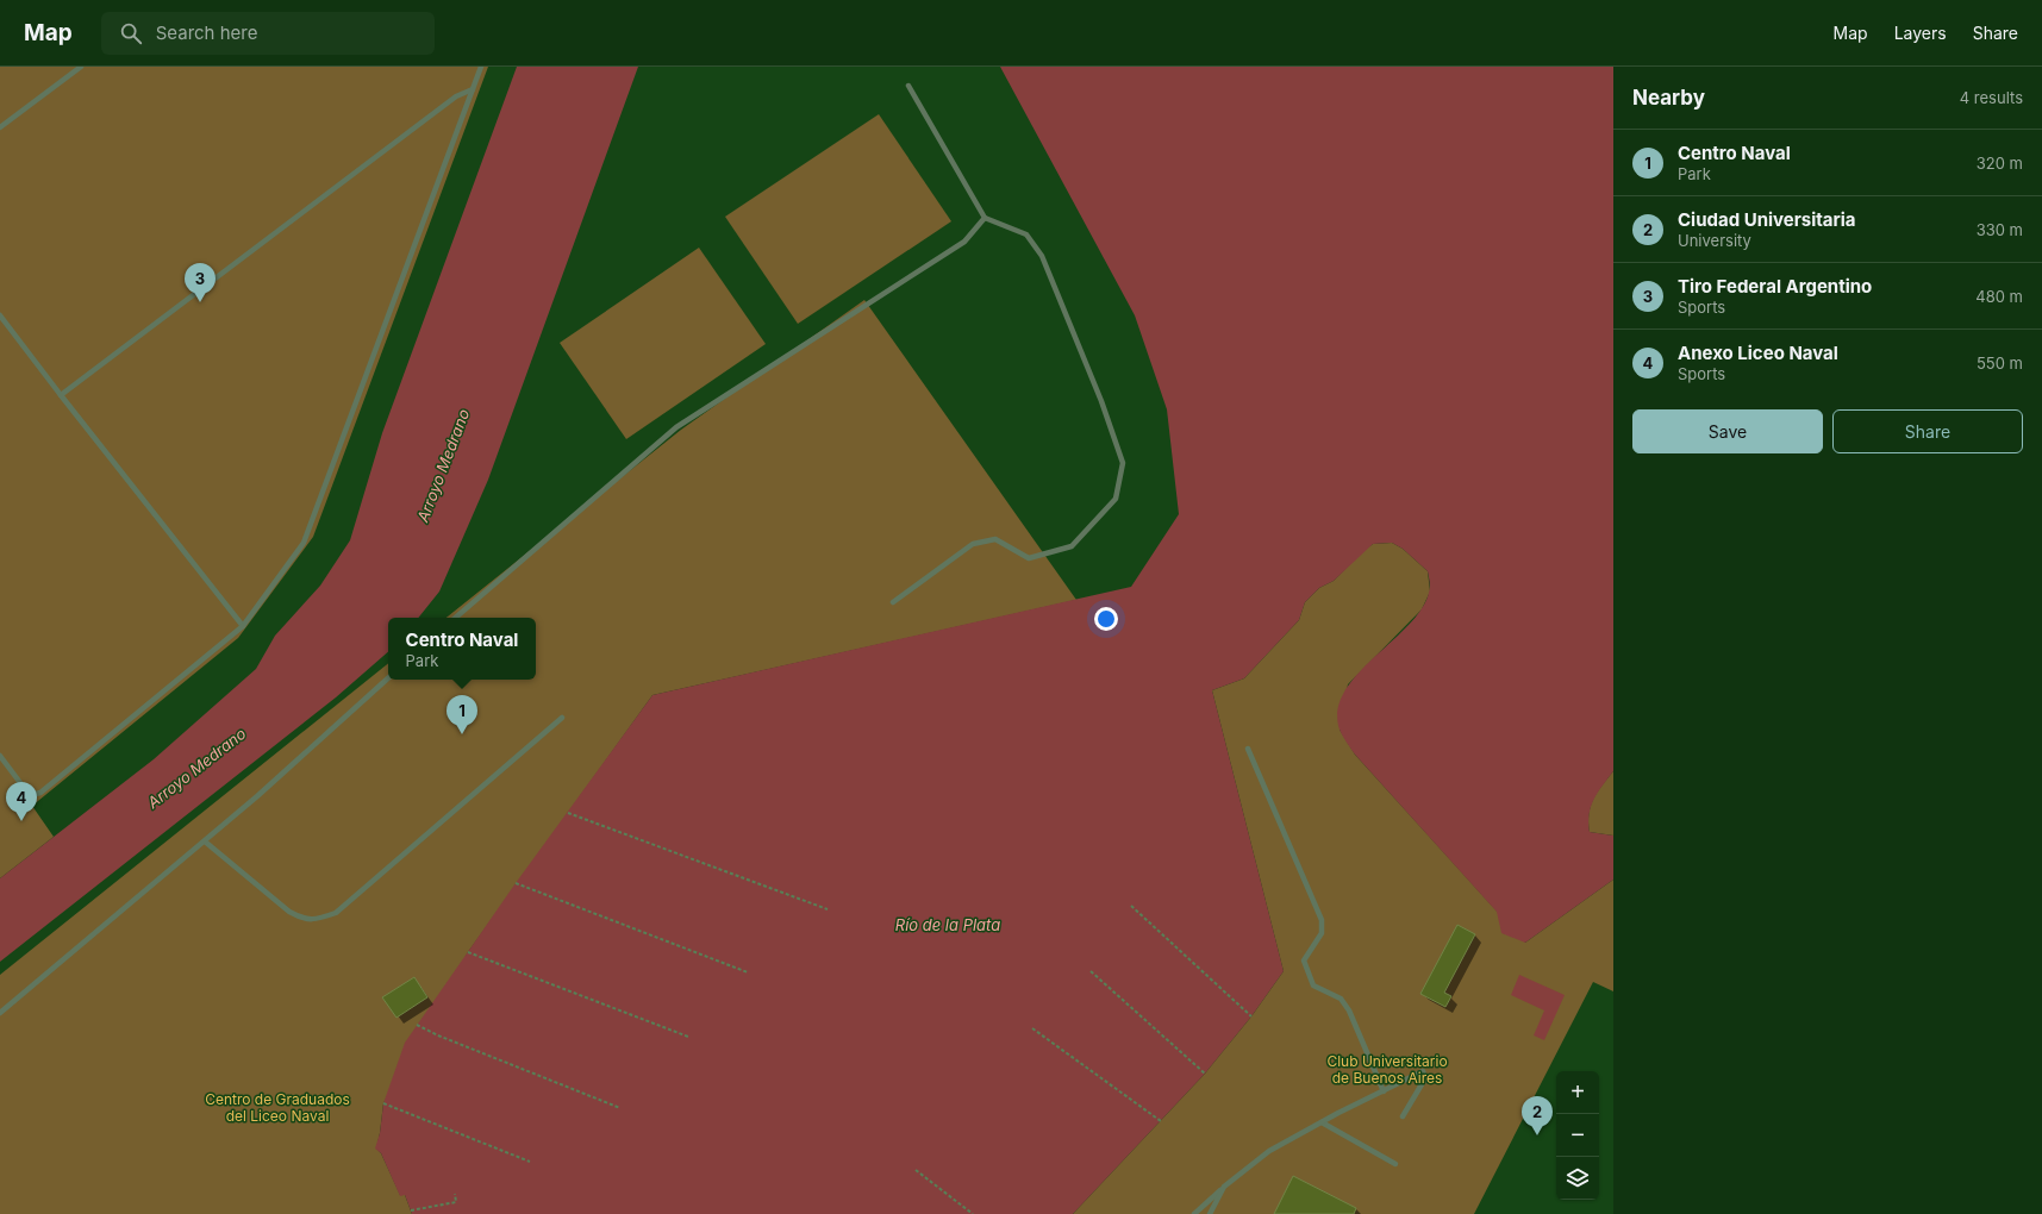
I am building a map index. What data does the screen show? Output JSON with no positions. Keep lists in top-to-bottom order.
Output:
{
  "water": ["Arroyo Medrano", "Río de la Plata"],
  "parks": ["Club Universitario de Buenos Aires", "Centro de Graduados del Liceo Naval"],
  "page": {
    "header": "Map",
    "search": "Search here",
    "nav": ["Map", "Layers", "Share"],
    "heading": ["Nearby", "4 results"],
    "list": [
      {
        "mark": "1",
        "name": "Centro Naval",
        "note": "Park",
        "value": "320 m"
      },
      {
        "mark": "2",
        "name": "Ciudad Universitaria",
        "note": "University",
        "value": "330 m"
      },
      {
        "mark": "3",
        "name": "Tiro Federal Argentino",
        "note": "Sports",
        "value": "480 m"
      },
      {
        "mark": "4",
        "name": "Anexo Liceo Naval",
        "note": "Sports",
        "value": "550 m"
      }
    ],
    "pins": [
      "3",
      "1",
      "4",
      "2"
    ],
    "buttons": ["Save", "Share"],
    "popup": ["Centro Naval", "Park"],
    "map_buttons": ["+", "−"]
  }
}
